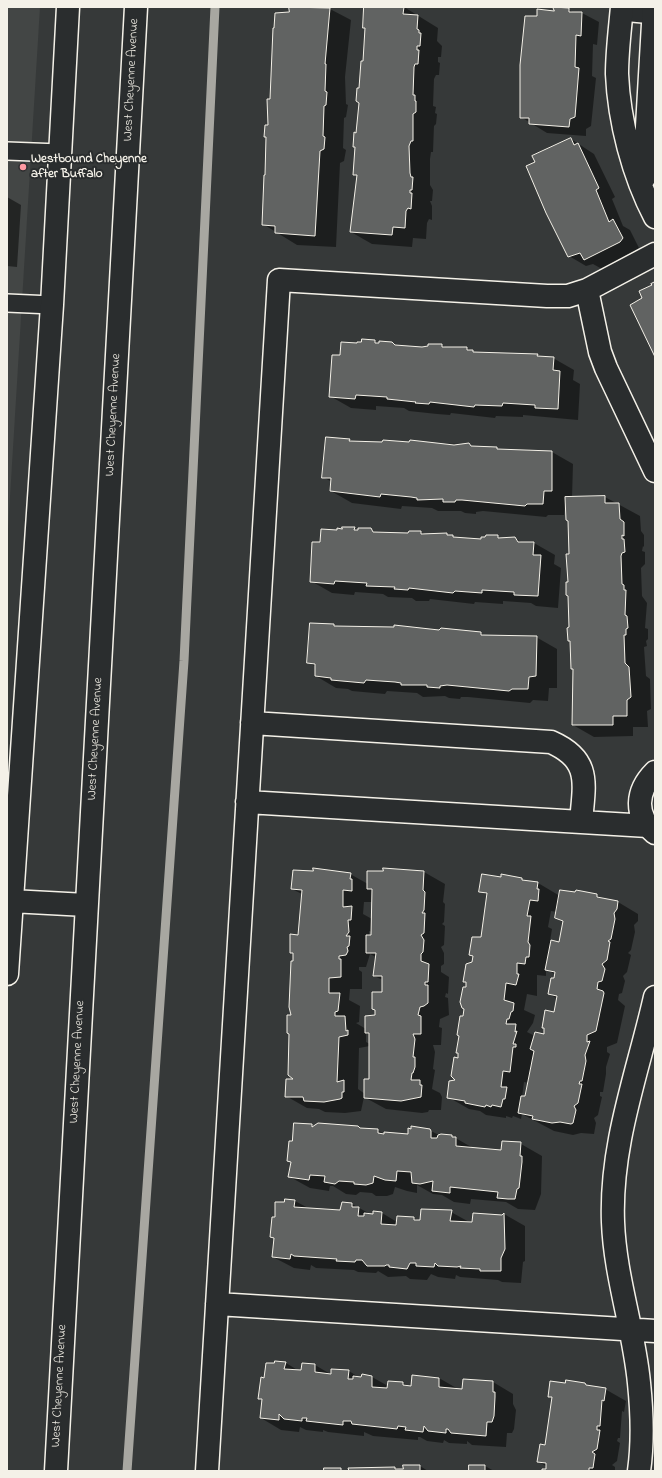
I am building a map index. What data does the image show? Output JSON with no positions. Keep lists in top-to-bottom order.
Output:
{
  "streets": {
    "street": ["West Cheyenne Avenue"]
  },
  "places": ["Westbound Cheyenne after Buffalo"]
}
